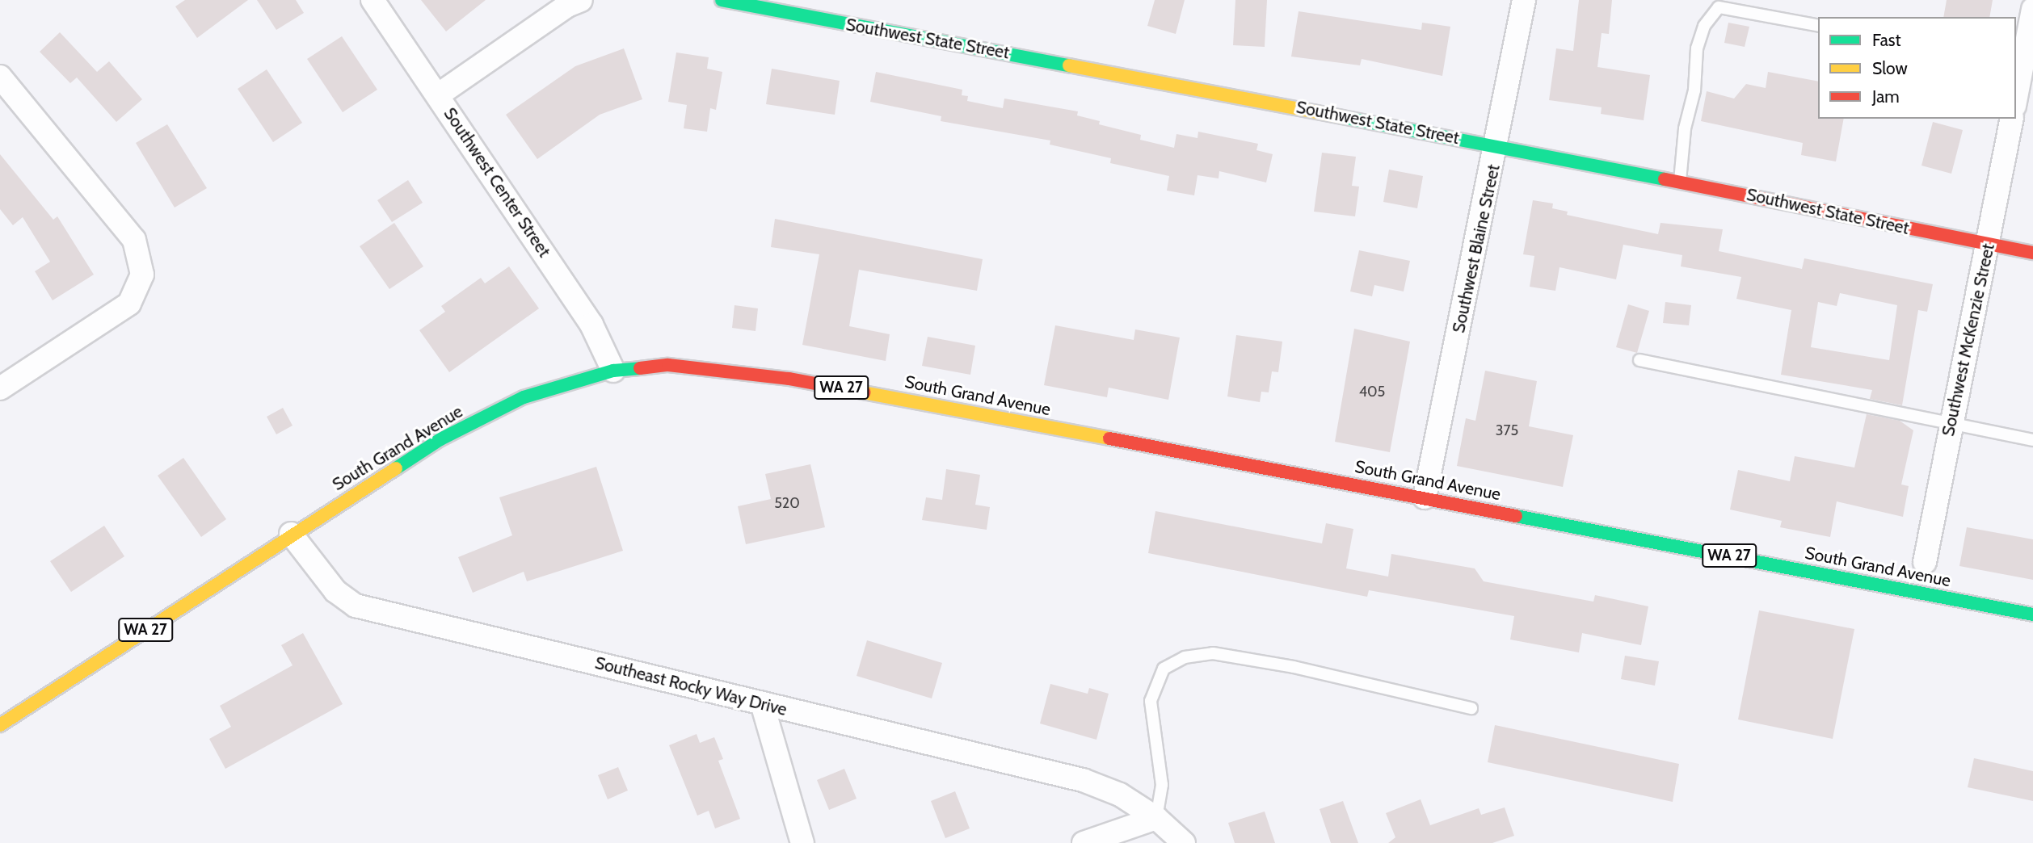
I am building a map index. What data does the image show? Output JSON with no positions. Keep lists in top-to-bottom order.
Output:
{
  "streets": {
    "main road": ["Southwest State Street", "WA 27", "South Grand Avenue"],
    "street": [
      "Southwest Center Street",
      "Southwest Blaine Street",
      "Southwest McKenzie Street",
      "Southeast Rocky Way Drive"
    ]
  },
  "crossings": [
    ["Southwest State Street", "Southwest Blaine Street"],
    ["Southwest State Street", "Southwest McKenzie Street"],
    ["Southwest Center Street", "South Grand Avenue"],
    ["Southwest Blaine Street", "South Grand Avenue"],
    ["South Grand Avenue", "Southeast Rocky Way Drive"]
  ],
  "house_numbers": ["405", "375", "520"],
  "legend": ["Fast", "Slow", "Jam"]
}
